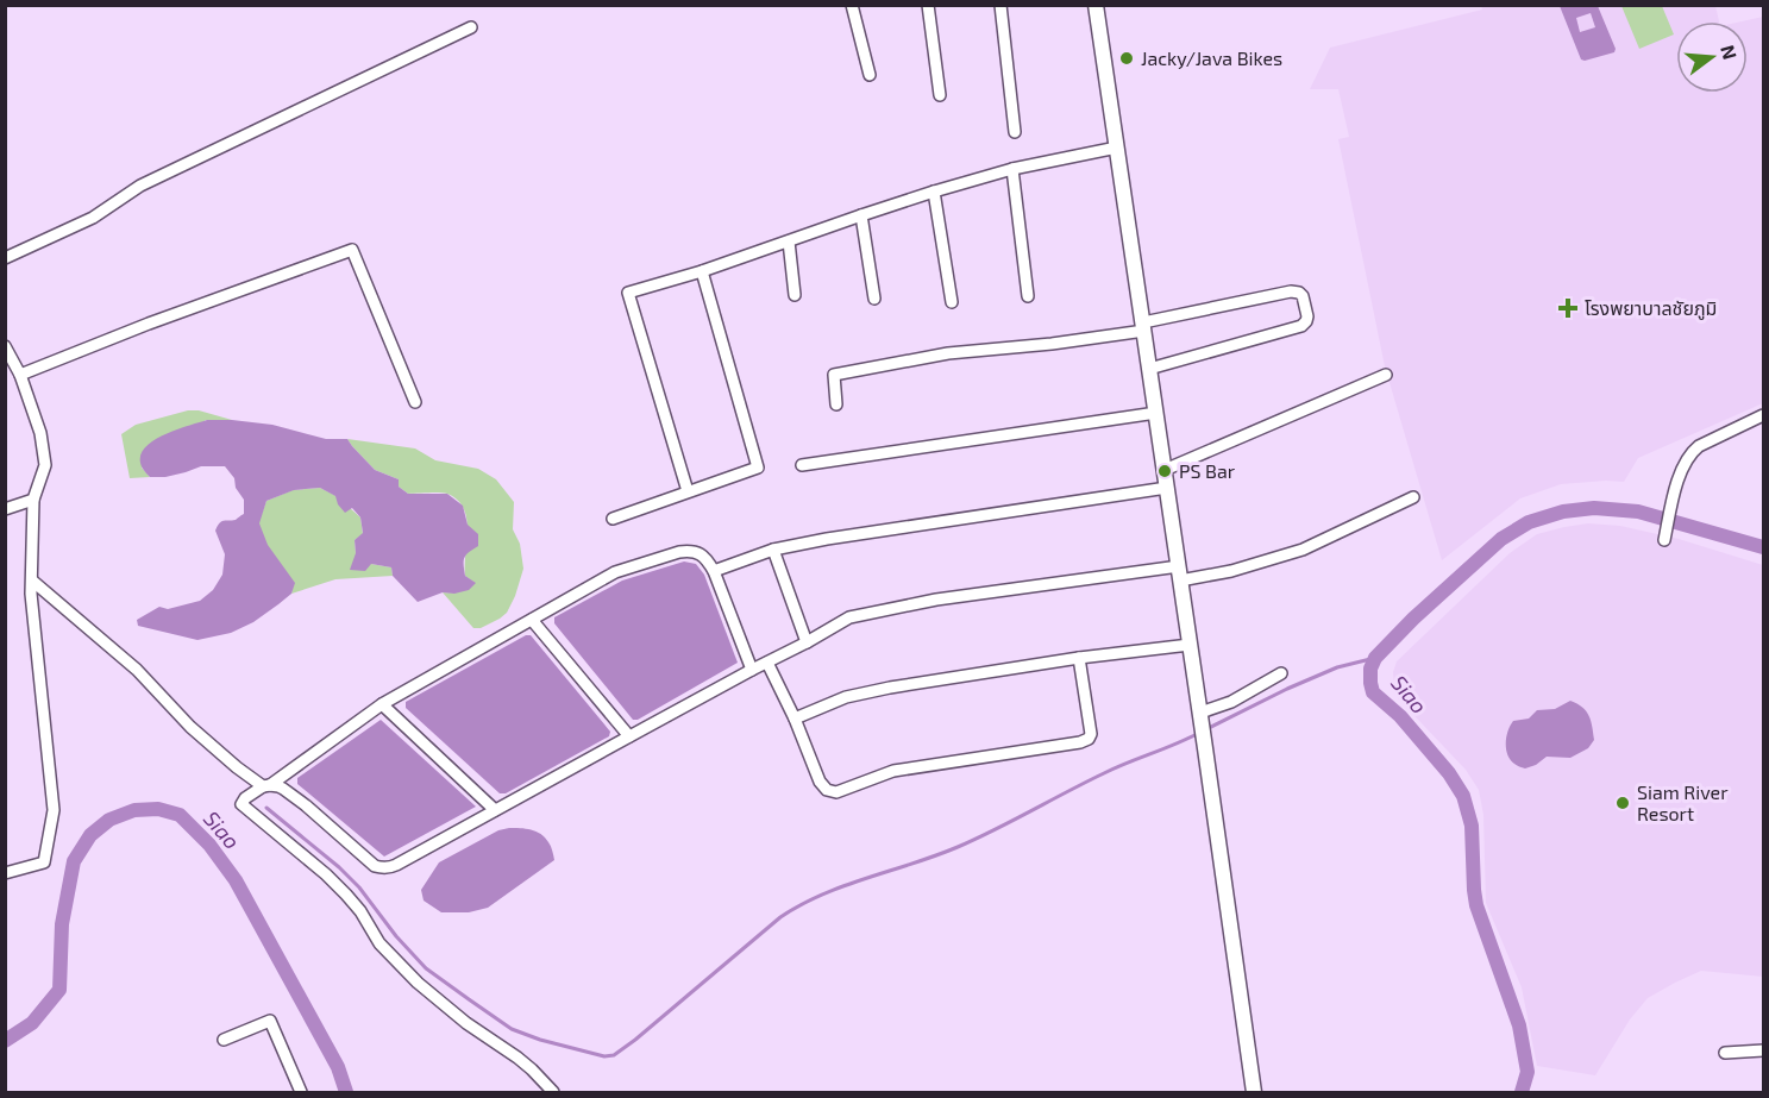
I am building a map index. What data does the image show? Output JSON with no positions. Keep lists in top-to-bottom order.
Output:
{
  "water": ["Siao"],
  "places": {
    "other": ["Jacky/Java Bikes", "PS Bar", "Siam River Resort"],
    "health": ["โรงพยาบาลชัยภูมิ"]
  },
  "north": "right"
}
